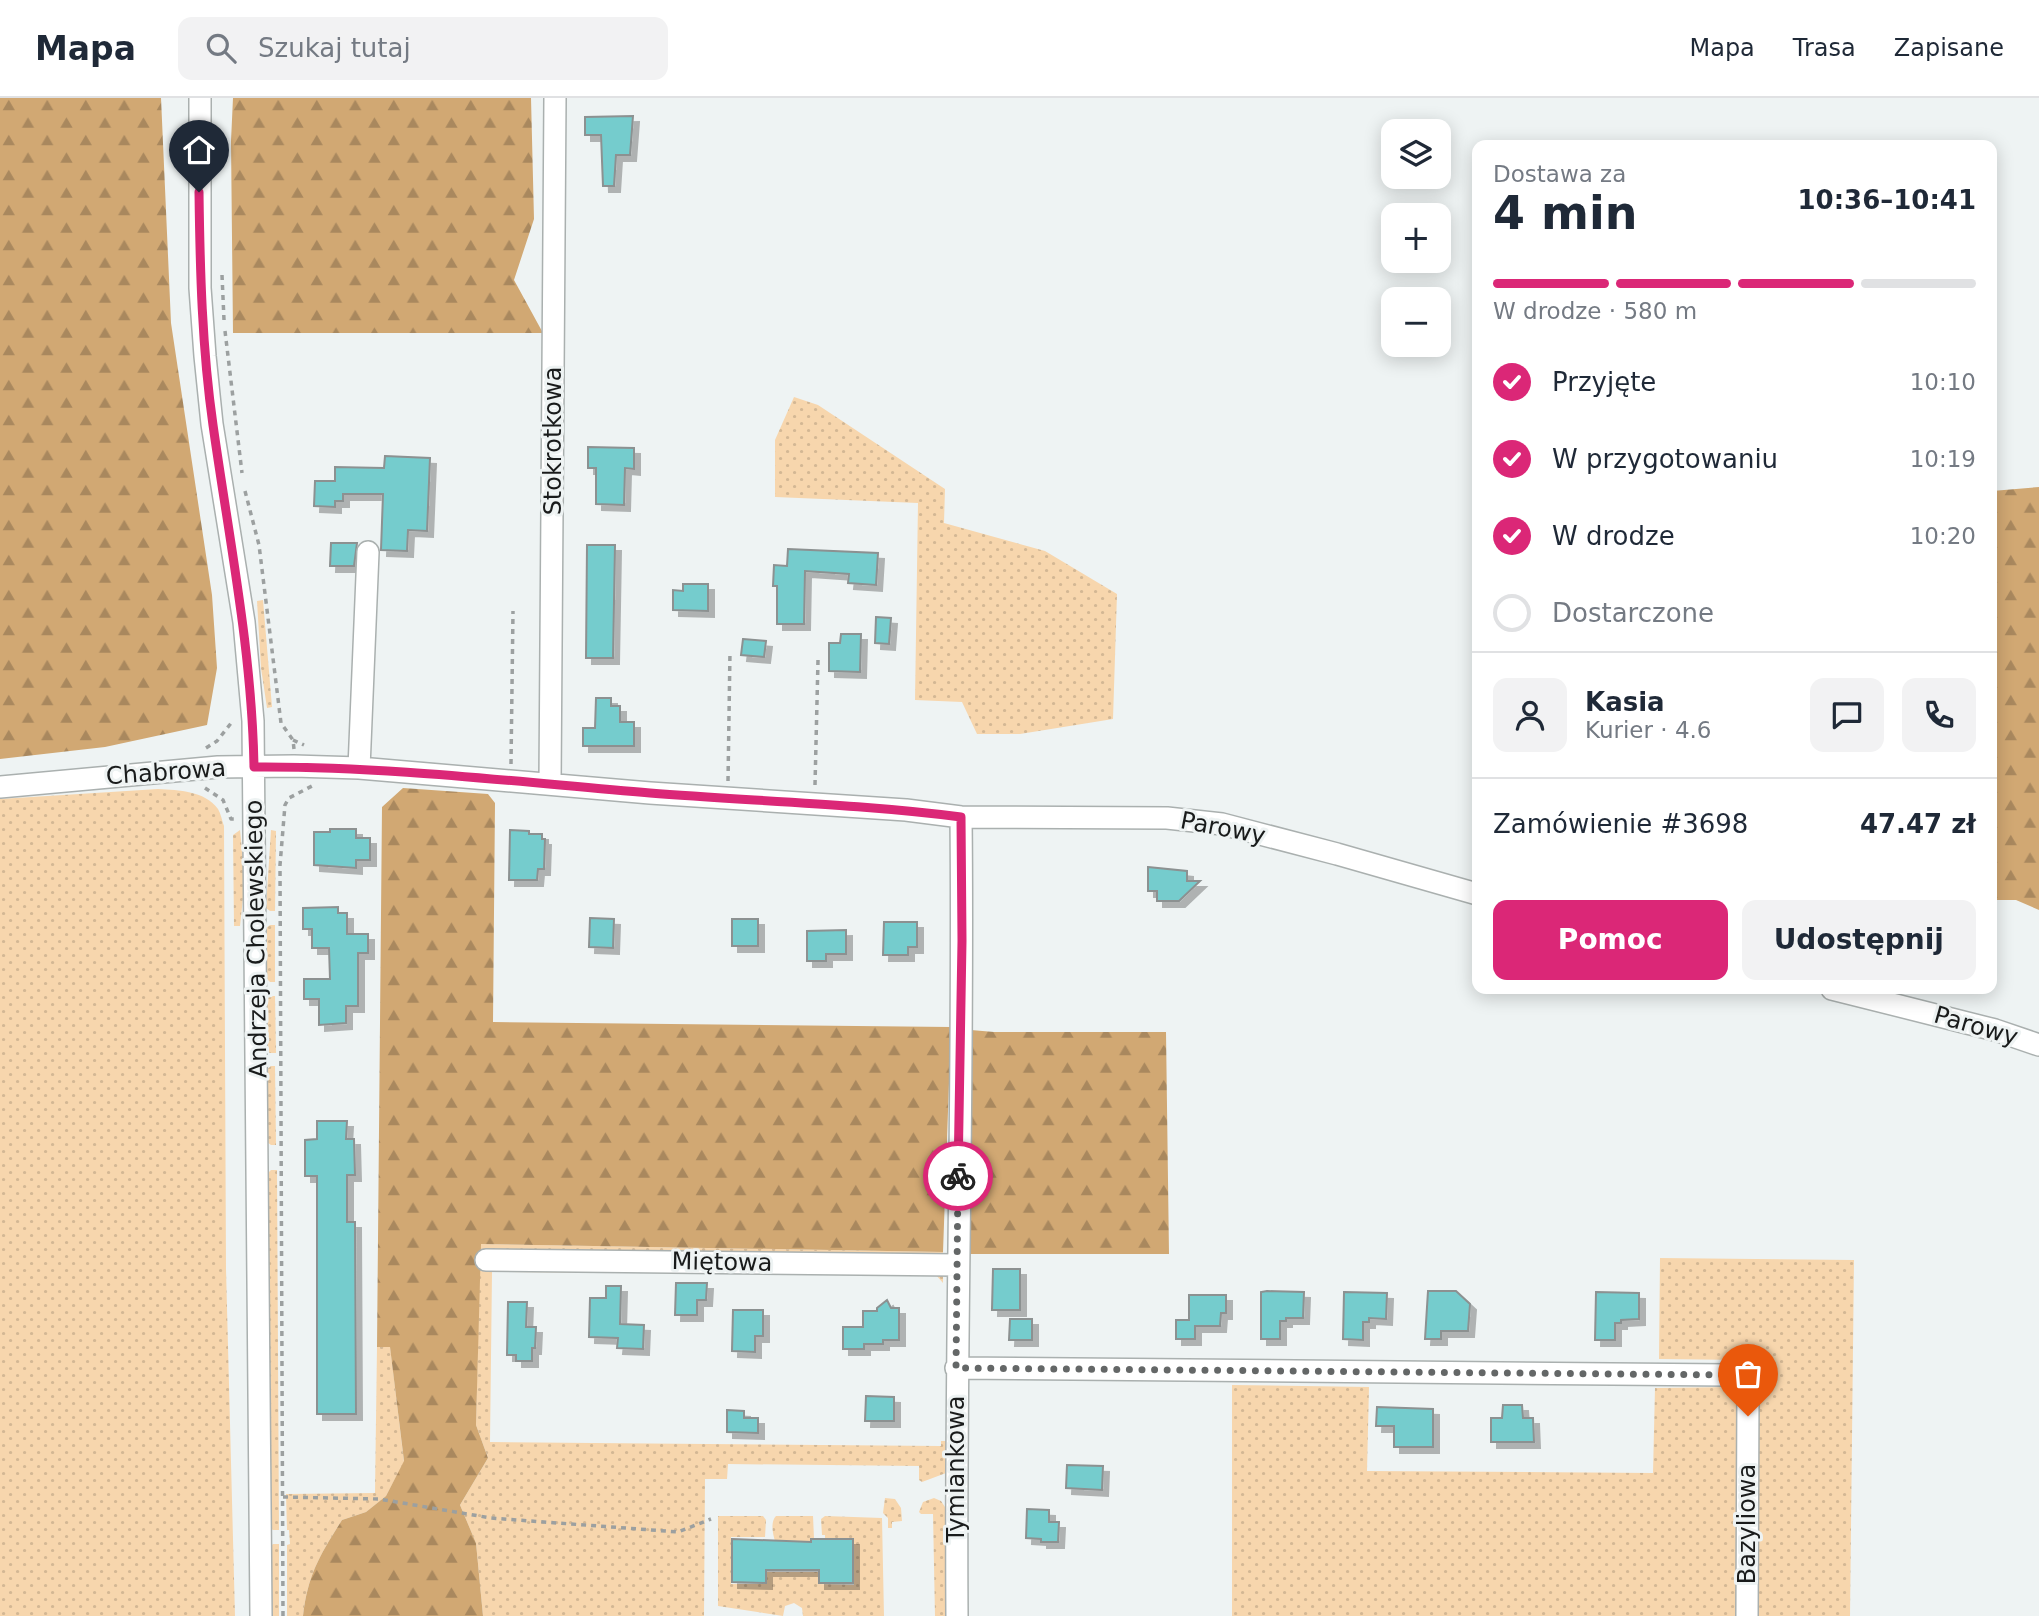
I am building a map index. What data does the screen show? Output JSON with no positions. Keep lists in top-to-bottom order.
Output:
{
  "streets": {
    "street": [
      "Stokrotkowa",
      "Chabrowa",
      "Parowy",
      "Andrzeja Cholewskiego",
      "Miętowa",
      "Tymiankowa",
      "Bazyliowa"
    ]
  },
  "crossings": [
    ["Stokrotkowa", "Chabrowa"],
    ["Chabrowa", "Parowy"],
    ["Chabrowa", "Andrzeja Cholewskiego"],
    ["Chabrowa", "Tymiankowa"],
    ["Parowy", "Tymiankowa"],
    ["Miętowa", "Tymiankowa"],
    ["Tymiankowa", "Bazyliowa"]
  ],
  "page": {
    "header": "Mapa",
    "search": "Szukaj tutaj",
    "nav": ["Mapa", "Trasa", "Zapisane"],
    "map_buttons": ["+", "−"],
    "heading": ["4 min", "Dostawa za", "10:36–10:41"],
    "panel": [
      "Kasia",
      "Kurier · 4.6",
      "Zamówienie #3698",
      "47.47 zł"
    ],
    "bar": "W drodze · 580 m",
    "list": [
      ["Przyjęte", "10:10"],
      ["W przygotowaniu", "10:19"],
      ["W drodze", "10:20"],
      "Dostarczone"
    ],
    "buttons": ["Pomoc", "Udostępnij"]
  }
}
